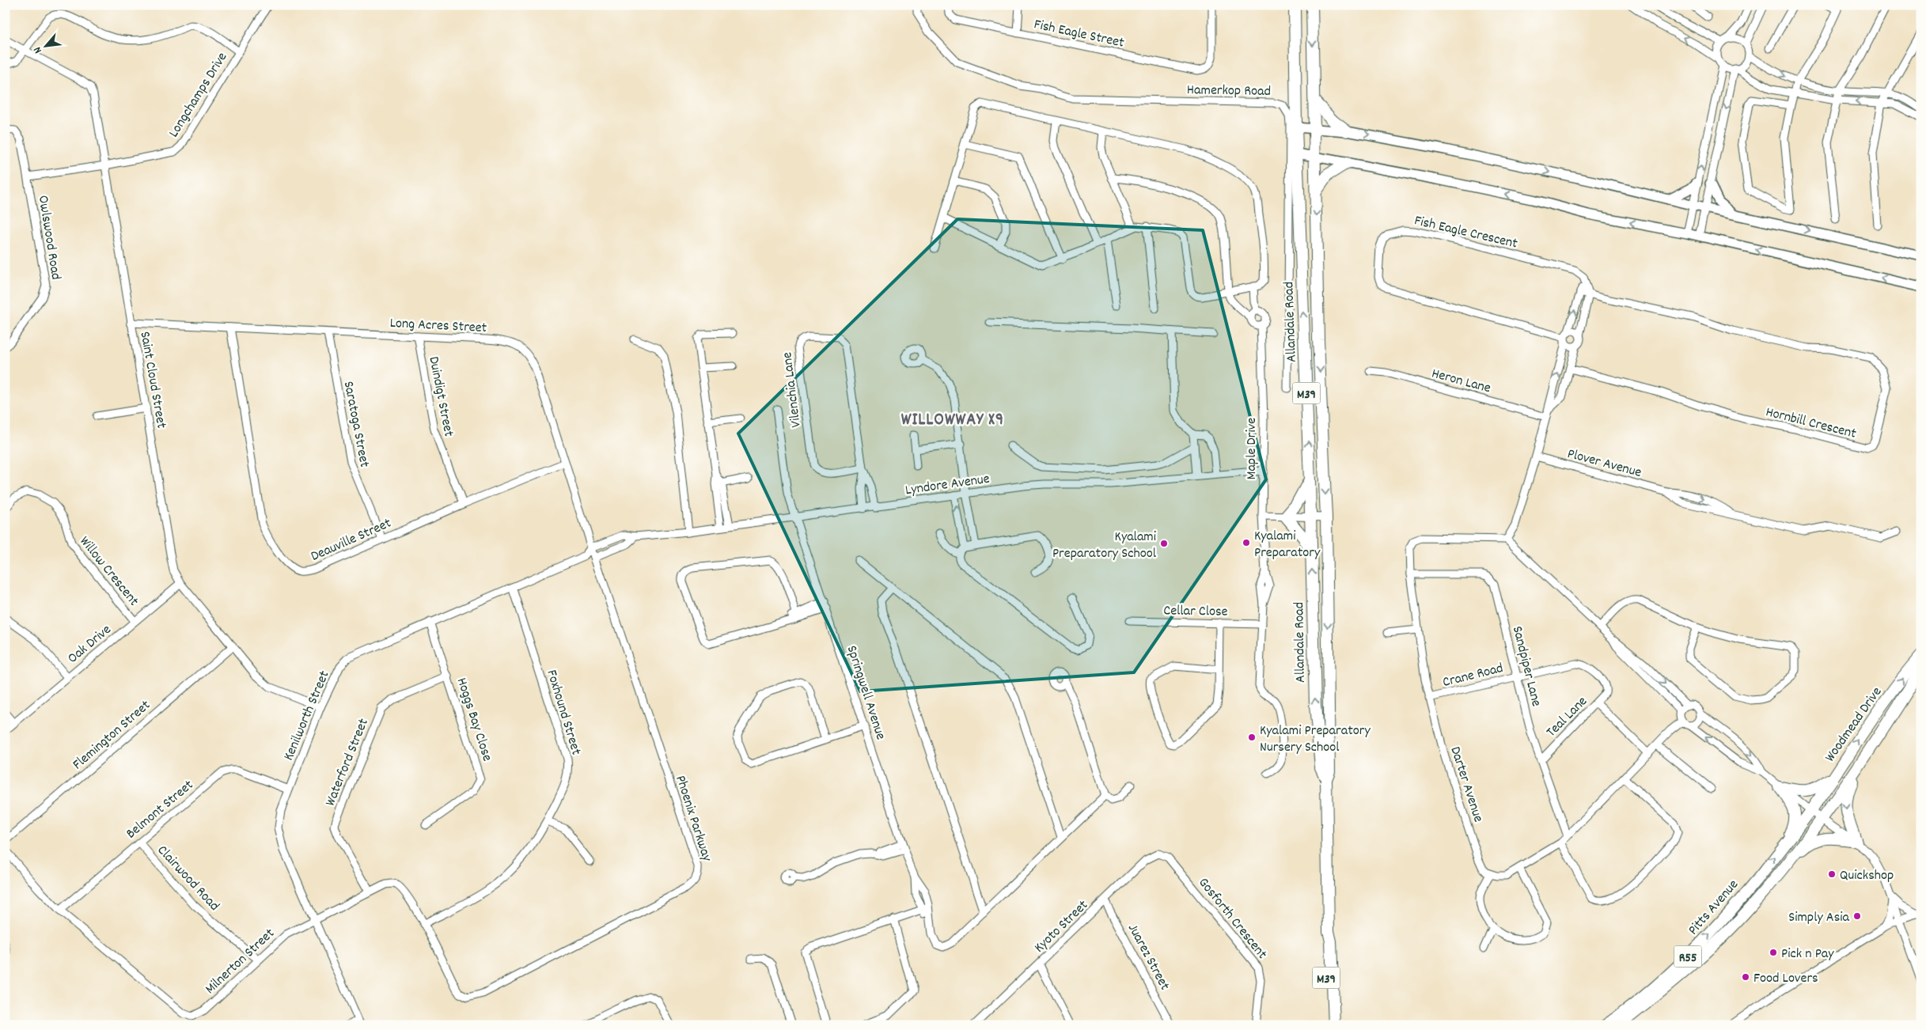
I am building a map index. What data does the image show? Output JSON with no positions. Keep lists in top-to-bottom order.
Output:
{
  "streets": {
    "main road": [
      "Allandale Road",
      "M39",
      "Woodmead Drive",
      "Pitts Avenue",
      "R55"
    ],
    "street": [
      "Fish Eagle Street",
      "Hamerkop Road",
      "Longchamps Drive",
      "Fish Eagle Crescent",
      "Owlswood Road",
      "Long Acres Street",
      "Saint Cloud Street",
      "Heron Lane",
      "Vilenchia Lane",
      "Duindigt Street",
      "Hornbill Crescent",
      "Saratoga Street",
      "Maple Drive",
      "Plover Avenue",
      "Lyndore Avenue",
      "Deauville Street",
      "Willow Crescent",
      "Cellar Close",
      "Oak Drive",
      "Sandpiper Lane",
      "Crane Road",
      "Springwell Avenue",
      "Foxhound Street",
      "Kenilworth Street",
      "Teal Lane",
      "Hoggs Bay Close",
      "Flemington Street",
      "Waterford Street",
      "Darter Avenue",
      "Belmont Street",
      "Phoenix Parkway",
      "Clairwood Road",
      "Gosforth Crescent",
      "Kyoto Street",
      "Juarez Street",
      "Milnerton Street"
    ]
  },
  "crossings": [
    ["Longchamps Drive", "Owlswood Road"],
    ["Longchamps Drive", "Saint Cloud Street"],
    ["Fish Eagle Crescent", "Hornbill Crescent"],
    ["Long Acres Street", "Saint Cloud Street"],
    ["Long Acres Street", "Duindigt Street"],
    ["Long Acres Street", "Saratoga Street"],
    ["Long Acres Street", "Lyndore Avenue"],
    ["Long Acres Street", "Deauville Street"],
    ["Long Acres Street", "Kenilworth Street"],
    ["Long Acres Street", "Phoenix Parkway"],
    ["Saint Cloud Street", "Oak Drive"],
    ["Saint Cloud Street", "Kenilworth Street"],
    ["Saint Cloud Street", "Flemington Street"],
    ["Vilenchia Lane", "Lyndore Avenue"],
    ["Duindigt Street", "Deauville Street"],
    ["Saratoga Street", "Deauville Street"],
    ["Maple Drive", "Lyndore Avenue"],
    ["Maple Drive", "Cellar Close"],
    ["Lyndore Avenue", "Springwell Avenue"],
    ["Lyndore Avenue", "Kenilworth Street"],
    ["Lyndore Avenue", "Phoenix Parkway"],
    ["Willow Crescent", "Oak Drive"],
    ["Sandpiper Lane", "Crane Road"],
    ["Sandpiper Lane", "Teal Lane"],
    ["Sandpiper Lane", "Darter Avenue"],
    ["Crane Road", "Teal Lane"],
    ["Crane Road", "Darter Avenue"],
    ["Foxhound Street", "Kenilworth Street"],
    ["Foxhound Street", "Milnerton Street"],
    ["Kenilworth Street", "Hoggs Bay Close"],
    ["Kenilworth Street", "Belmont Street"],
    ["Kenilworth Street", "Milnerton Street"],
    ["Hoggs Bay Close", "Waterford Street"],
    ["Woodmead Drive", "Pitts Avenue"],
    ["Waterford Street", "Milnerton Street"],
    ["Belmont Street", "Clairwood Road"],
    ["Belmont Street", "Milnerton Street"],
    ["Phoenix Parkway", "Milnerton Street"],
    ["Clairwood Road", "Milnerton Street"],
    ["Gosforth Crescent", "Kyoto Street"],
    ["Kyoto Street", "Juarez Street"]
  ],
  "districts": ["WILLOWWAY X9"],
  "places": [
    "Kyalami Preparatory",
    "Kyalami Preparatory School",
    "Kyalami Preparatory Nursery School",
    "Quickshop",
    "Simply Asia",
    "Pick n Pay",
    "Food Lovers"
  ],
  "north": "bottom left"
}
